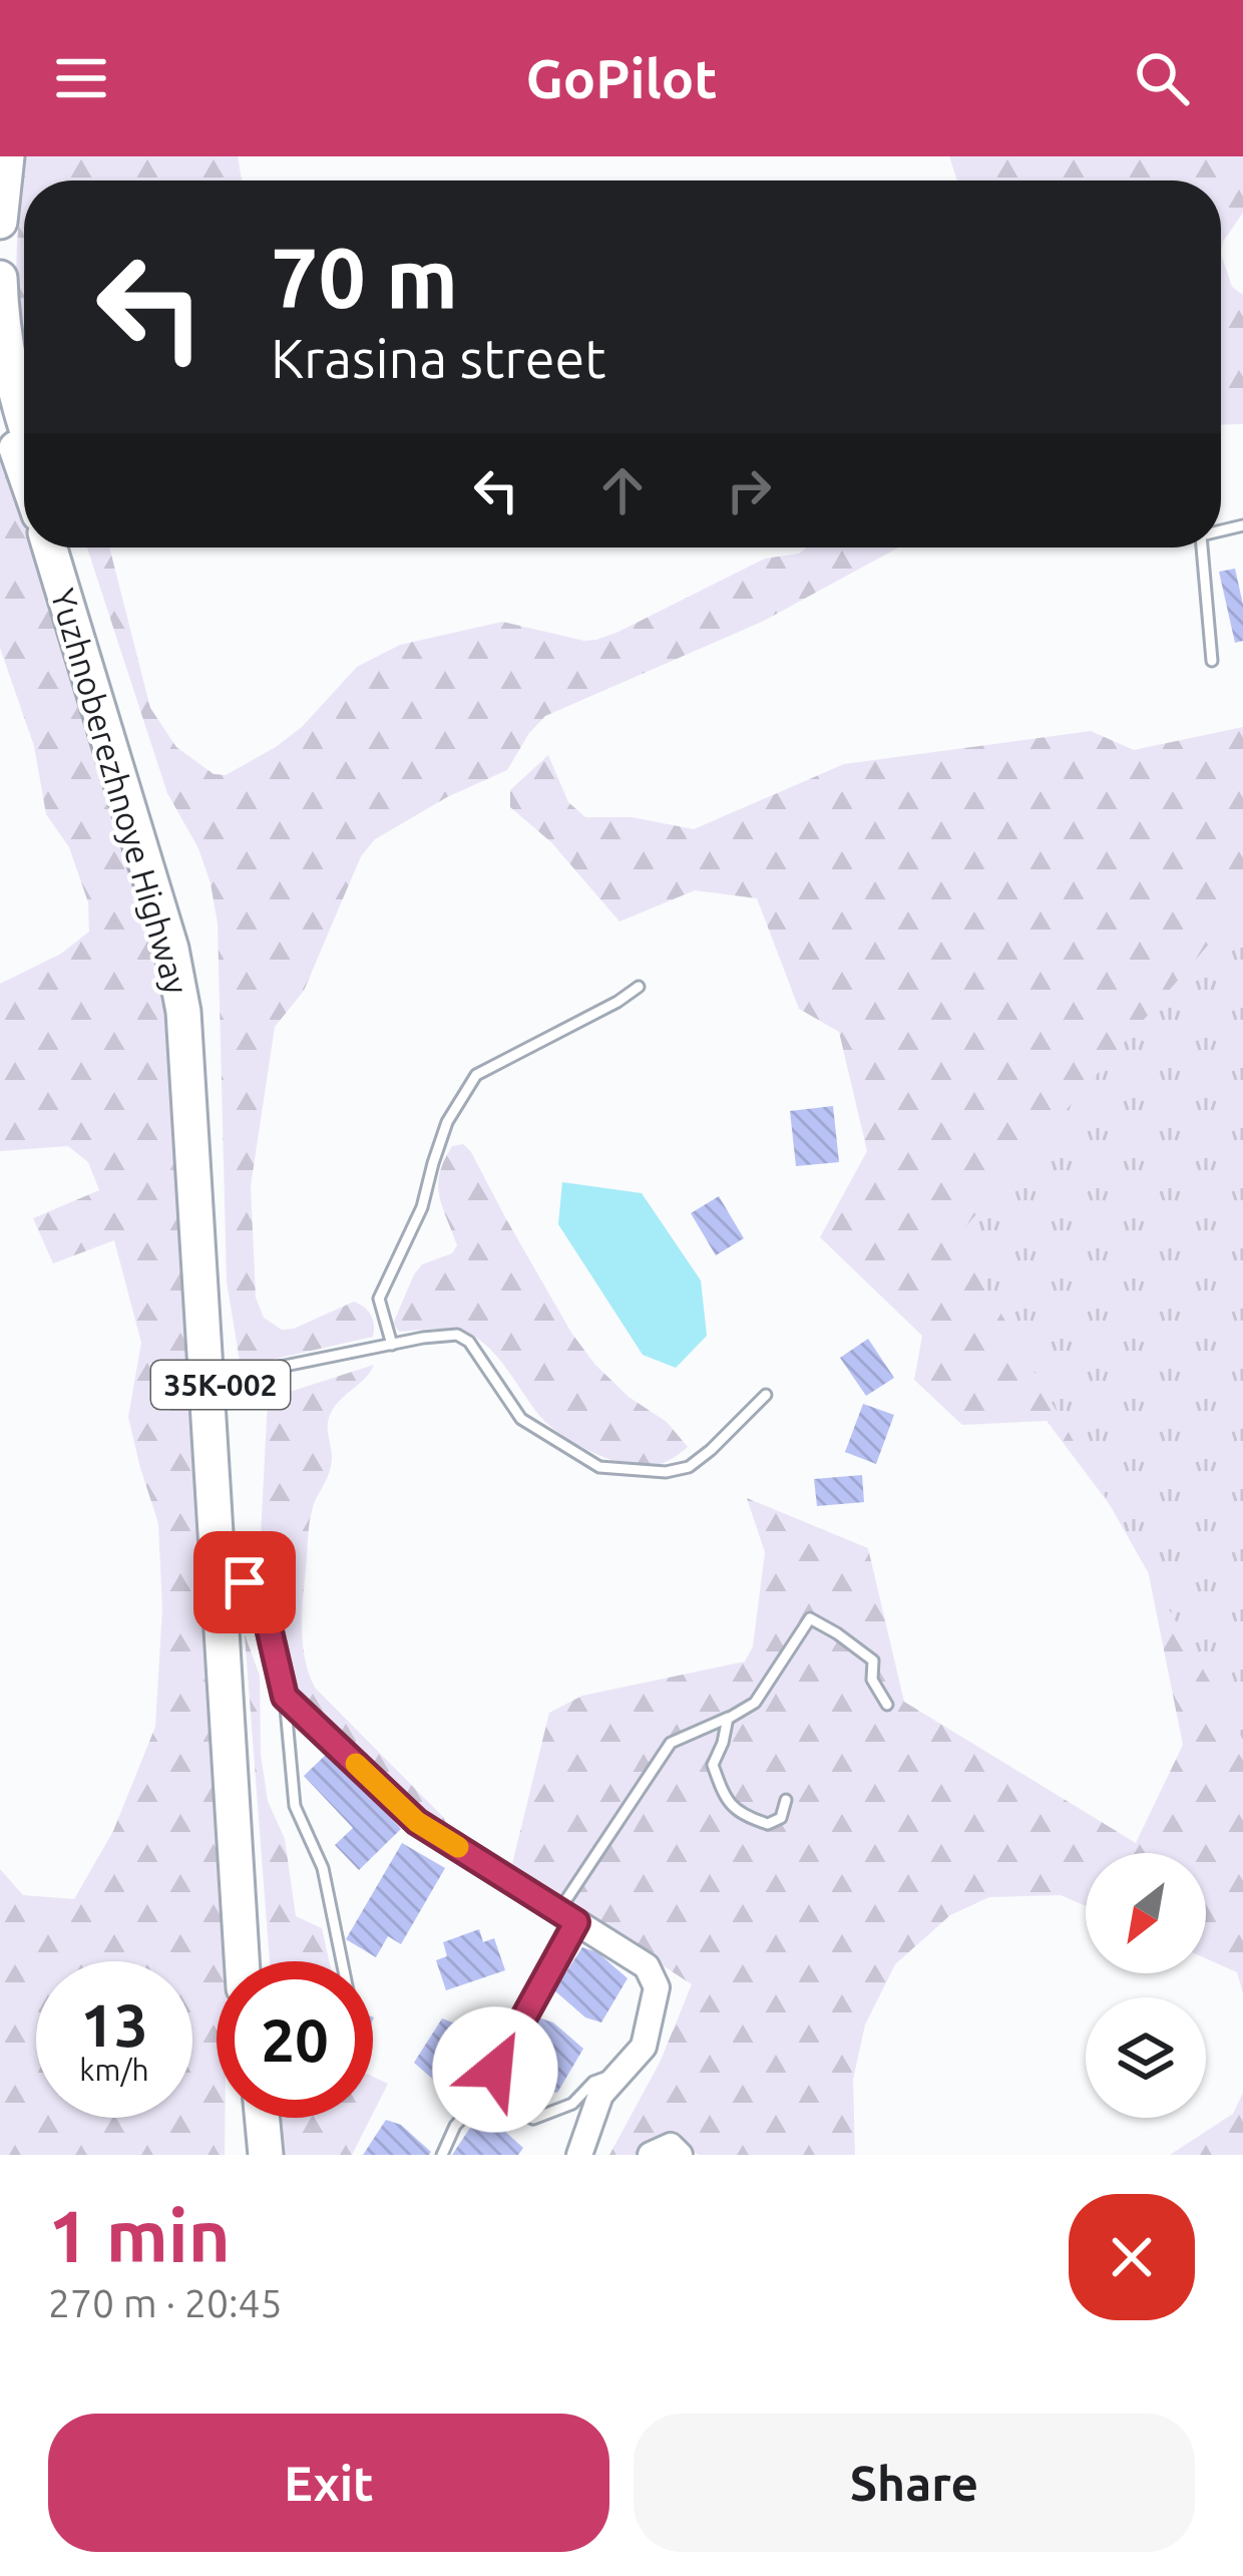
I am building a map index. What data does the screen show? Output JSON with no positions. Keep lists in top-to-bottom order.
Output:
{
  "streets": {
    "highway": ["Yuzhnoberezhnoye Highway", "35К-002"]
  },
  "north": "bottom left",
  "page": {
    "header": "GoPilot",
    "turn": ["70 m", "Krasina street"],
    "speed": "13 km/h",
    "limit": "20",
    "heading": ["1 min", "270 m · 20:45"],
    "buttons": ["Exit", "Share"]
  }
}
